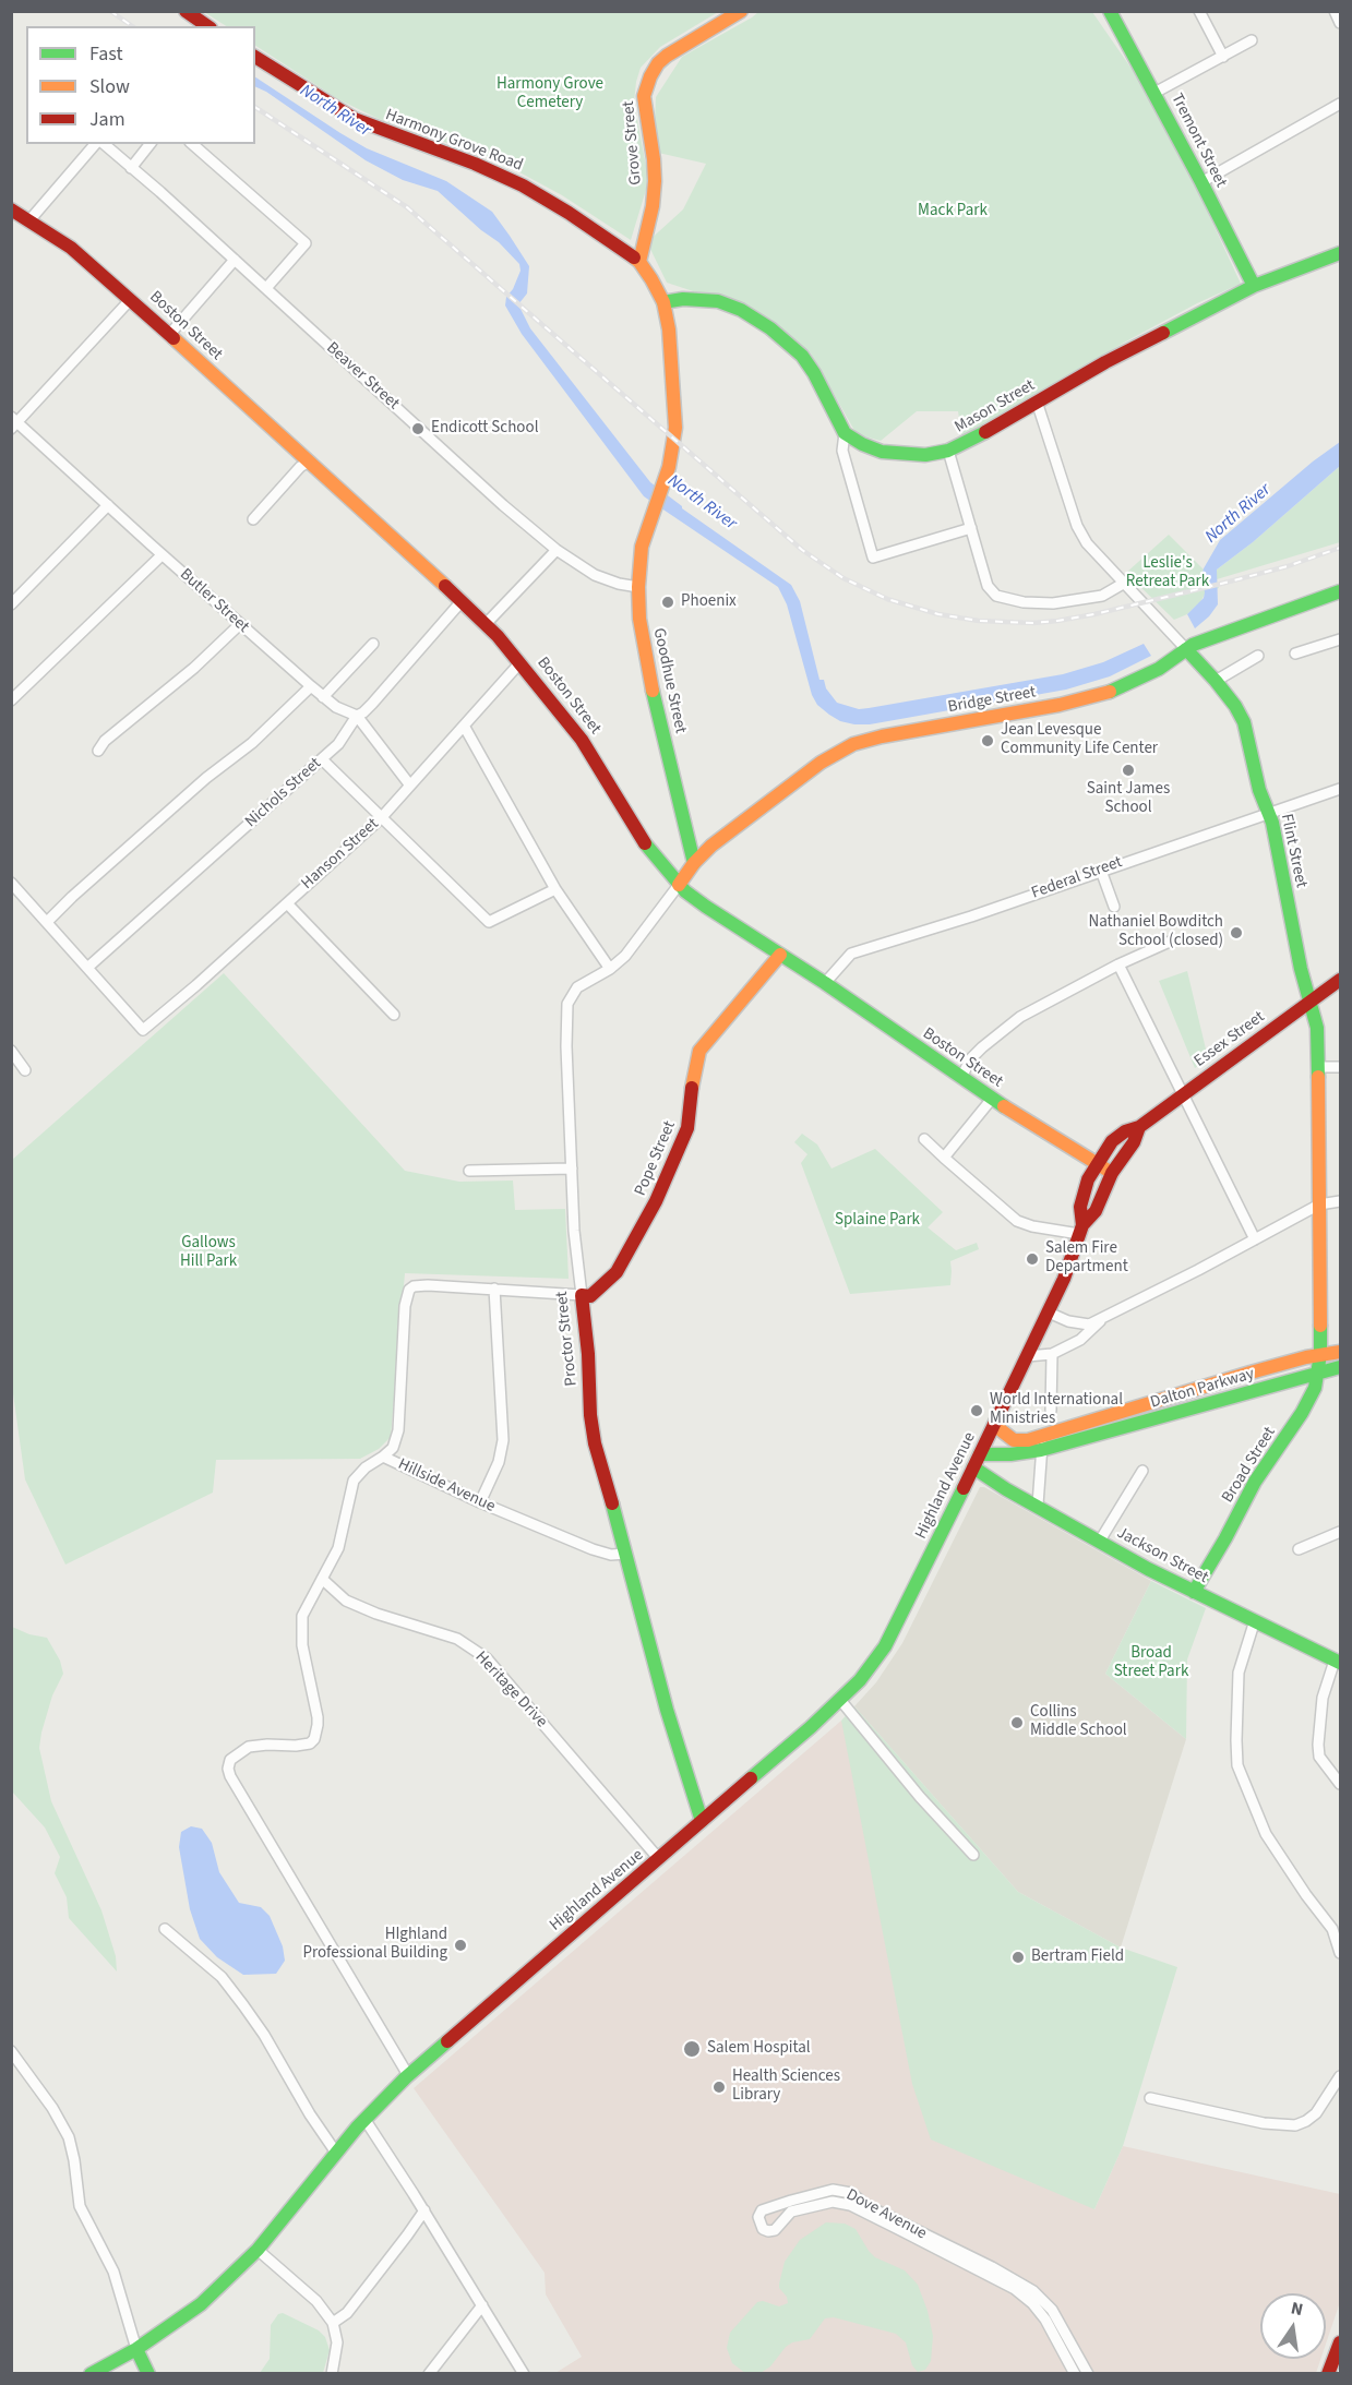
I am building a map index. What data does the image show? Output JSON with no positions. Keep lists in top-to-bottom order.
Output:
{
  "streets": {
    "street": [
      "Harmony Grove Road",
      "Tremont Street",
      "Grove Street",
      "Boston Street",
      "Beaver Street",
      "Mason Street",
      "Butler Street",
      "Goodhue Street",
      "Bridge Street",
      "Nichols Street",
      "Flint Street",
      "Hanson Street",
      "Federal Street",
      "Essex Street",
      "Pope Street",
      "Proctor Street",
      "Dalton Parkway",
      "Broad Street",
      "Hillside Avenue",
      "Highland Avenue",
      "Jackson Street",
      "Heritage Drive",
      "Dove Avenue"
    ]
  },
  "crossings": [
    ["Harmony Grove Road", "Grove Street"],
    ["Tremont Street", "Mason Street"],
    ["Boston Street", "Bridge Street"],
    ["Boston Street", "Nichols Street"],
    ["Boston Street", "Hanson Street"],
    ["Boston Street", "Federal Street"],
    ["Boston Street", "Essex Street"],
    ["Boston Street", "Pope Street"],
    ["Boston Street", "Proctor Street"],
    ["Beaver Street", "Goodhue Street"],
    ["Mason Street", "Flint Street"],
    ["Butler Street", "Nichols Street"],
    ["Butler Street", "Hanson Street"],
    ["Goodhue Street", "Bridge Street"],
    ["Bridge Street", "Flint Street"],
    ["Bridge Street", "Proctor Street"],
    ["Nichols Street", "Hanson Street"],
    ["Flint Street", "Federal Street"],
    ["Flint Street", "Essex Street"],
    ["Flint Street", "Dalton Parkway"],
    ["Flint Street", "Broad Street"],
    ["Essex Street", "Highland Avenue"],
    ["Pope Street", "Proctor Street"],
    ["Proctor Street", "Hillside Avenue"],
    ["Proctor Street", "Highland Avenue"],
    ["Dalton Parkway", "Broad Street"],
    ["Dalton Parkway", "Highland Avenue"],
    ["Broad Street", "Jackson Street"],
    ["Hillside Avenue", "Highland Avenue"],
    ["Hillside Avenue", "Heritage Drive"],
    ["Highland Avenue", "Jackson Street"],
    ["Highland Avenue", "Heritage Drive"]
  ],
  "water": ["North River"],
  "parks": [
    "Harmony Grove Cemetery",
    "Mack Park",
    "Leslie's Retreat Park",
    "Splaine Park",
    "Gallows Hill Park",
    "Broad Street Park"
  ],
  "places": [
    "Endicott School",
    "Phoenix",
    "Jean Levesque Community Life Center",
    "Saint James School",
    "Nathaniel Bowditch School (closed)",
    "Salem Fire Department",
    "World International Ministries",
    "Collins Middle School",
    "HIghland Professional Building",
    "Bertram Field",
    "Salem Hospital",
    "Health Sciences Library"
  ],
  "legend": ["Fast", "Slow", "Jam"],
  "north": "top"
}
